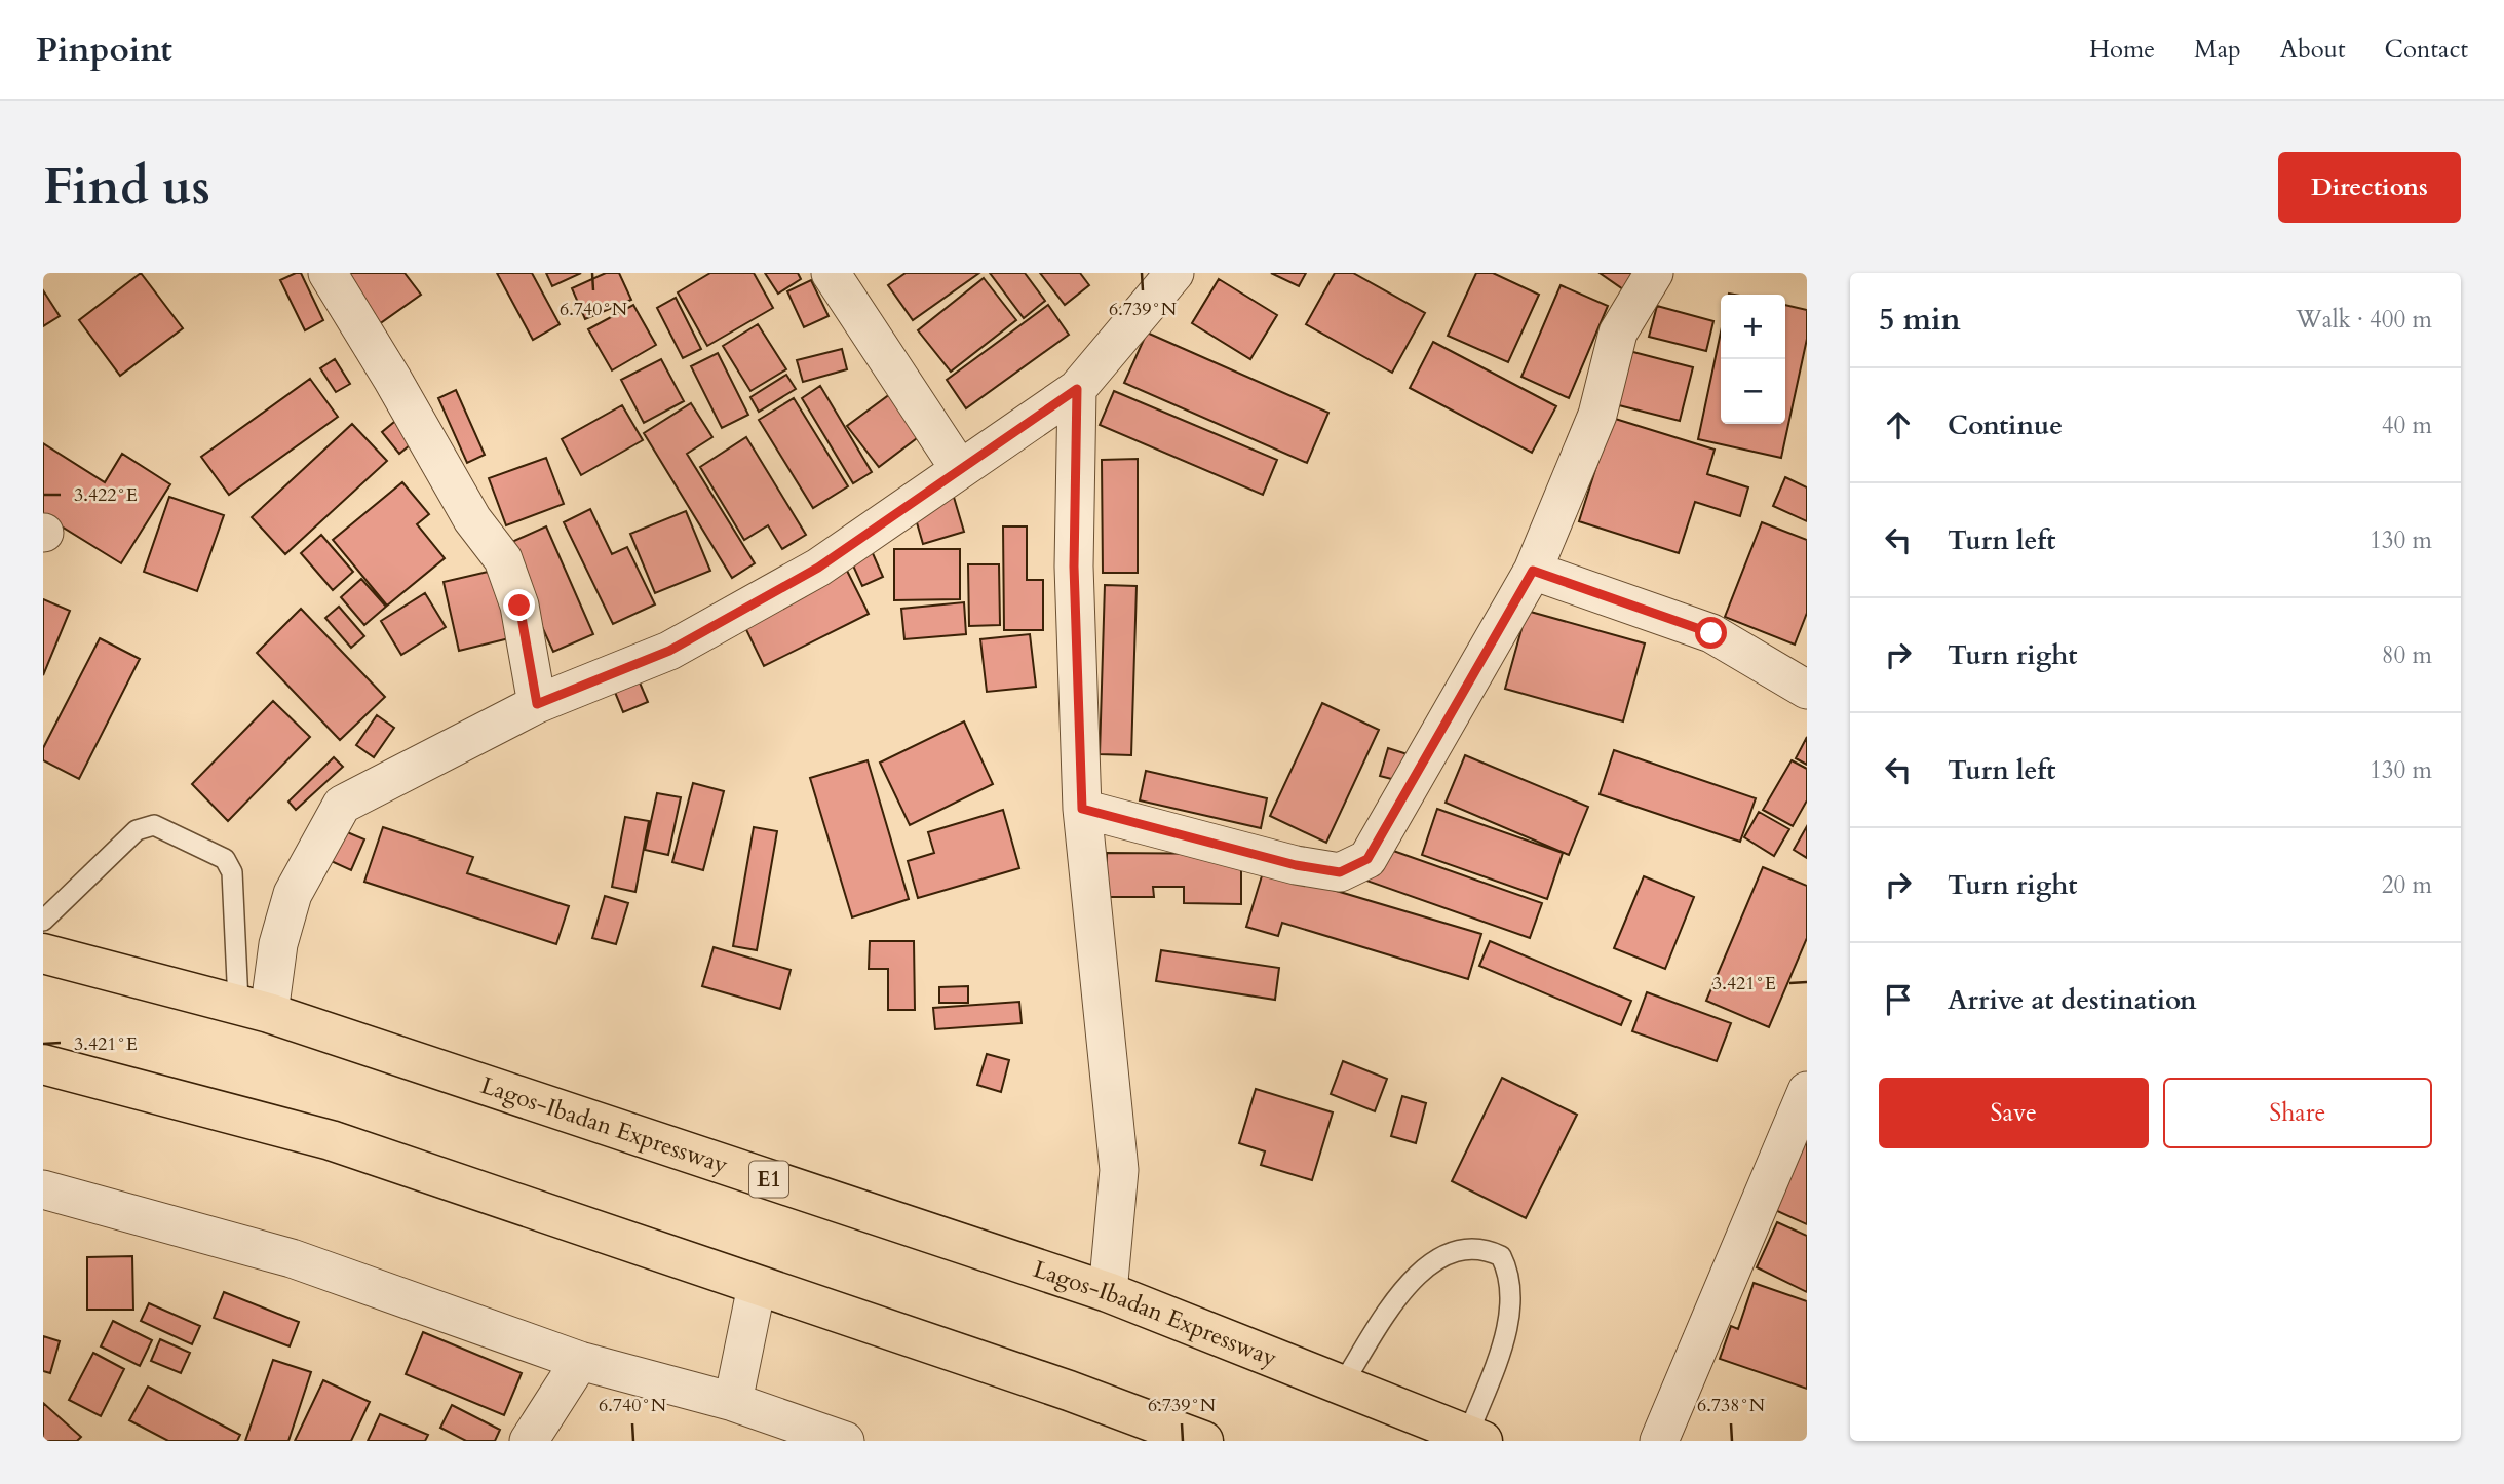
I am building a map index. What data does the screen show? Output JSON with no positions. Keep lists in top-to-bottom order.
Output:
{
  "streets": {
    "highway": ["Lagos-Ibadan Expressway", "E1"]
  },
  "page": {
    "header": "Pinpoint",
    "nav": [
      "Home",
      "Map",
      "About",
      "Contact"
    ],
    "buttons": [
      "Directions",
      ["Save", "Share"]
    ],
    "title": "Find us",
    "heading": ["5 min", "Walk · 400 m"],
    "map_buttons": ["+", "−"],
    "list": [
      ["Continue", "40 m"],
      ["Turn left", "130 m"],
      ["Turn right", "80 m"],
      ["Turn left", "130 m"],
      ["Turn right", "20 m"],
      "Arrive at destination"
    ]
  },
  "coordinates": [
    "6.740°N",
    "6.739°N",
    "3.422°E",
    "3.421°E",
    "6.738°N"
  ]
}
